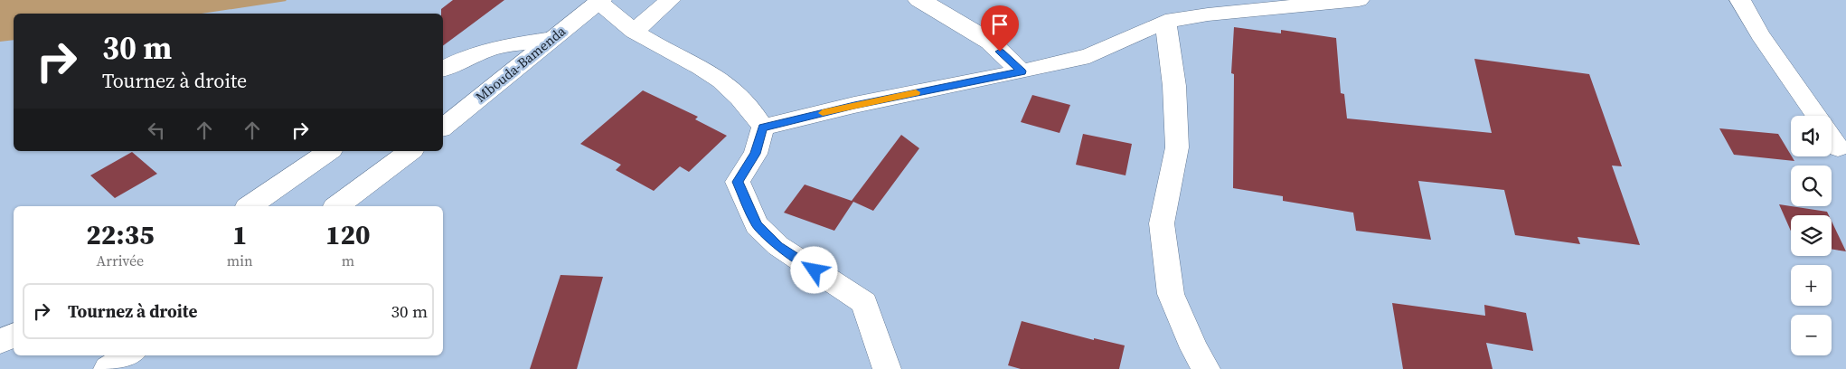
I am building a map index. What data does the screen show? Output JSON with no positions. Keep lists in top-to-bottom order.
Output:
{
  "streets": {
    "main road": ["Mbouda-Bamenda"]
  },
  "page": {
    "turn": ["30 m", "Tournez à droite"],
    "map_buttons": ["+", "−"],
    "eta": [
      "22:35",
      "Arrivée",
      "1",
      "min",
      "120",
      "m"
    ],
    "list": [
      {
        "name": "Tournez à droite",
        "value": "30 m"
      }
    ]
  }
}
